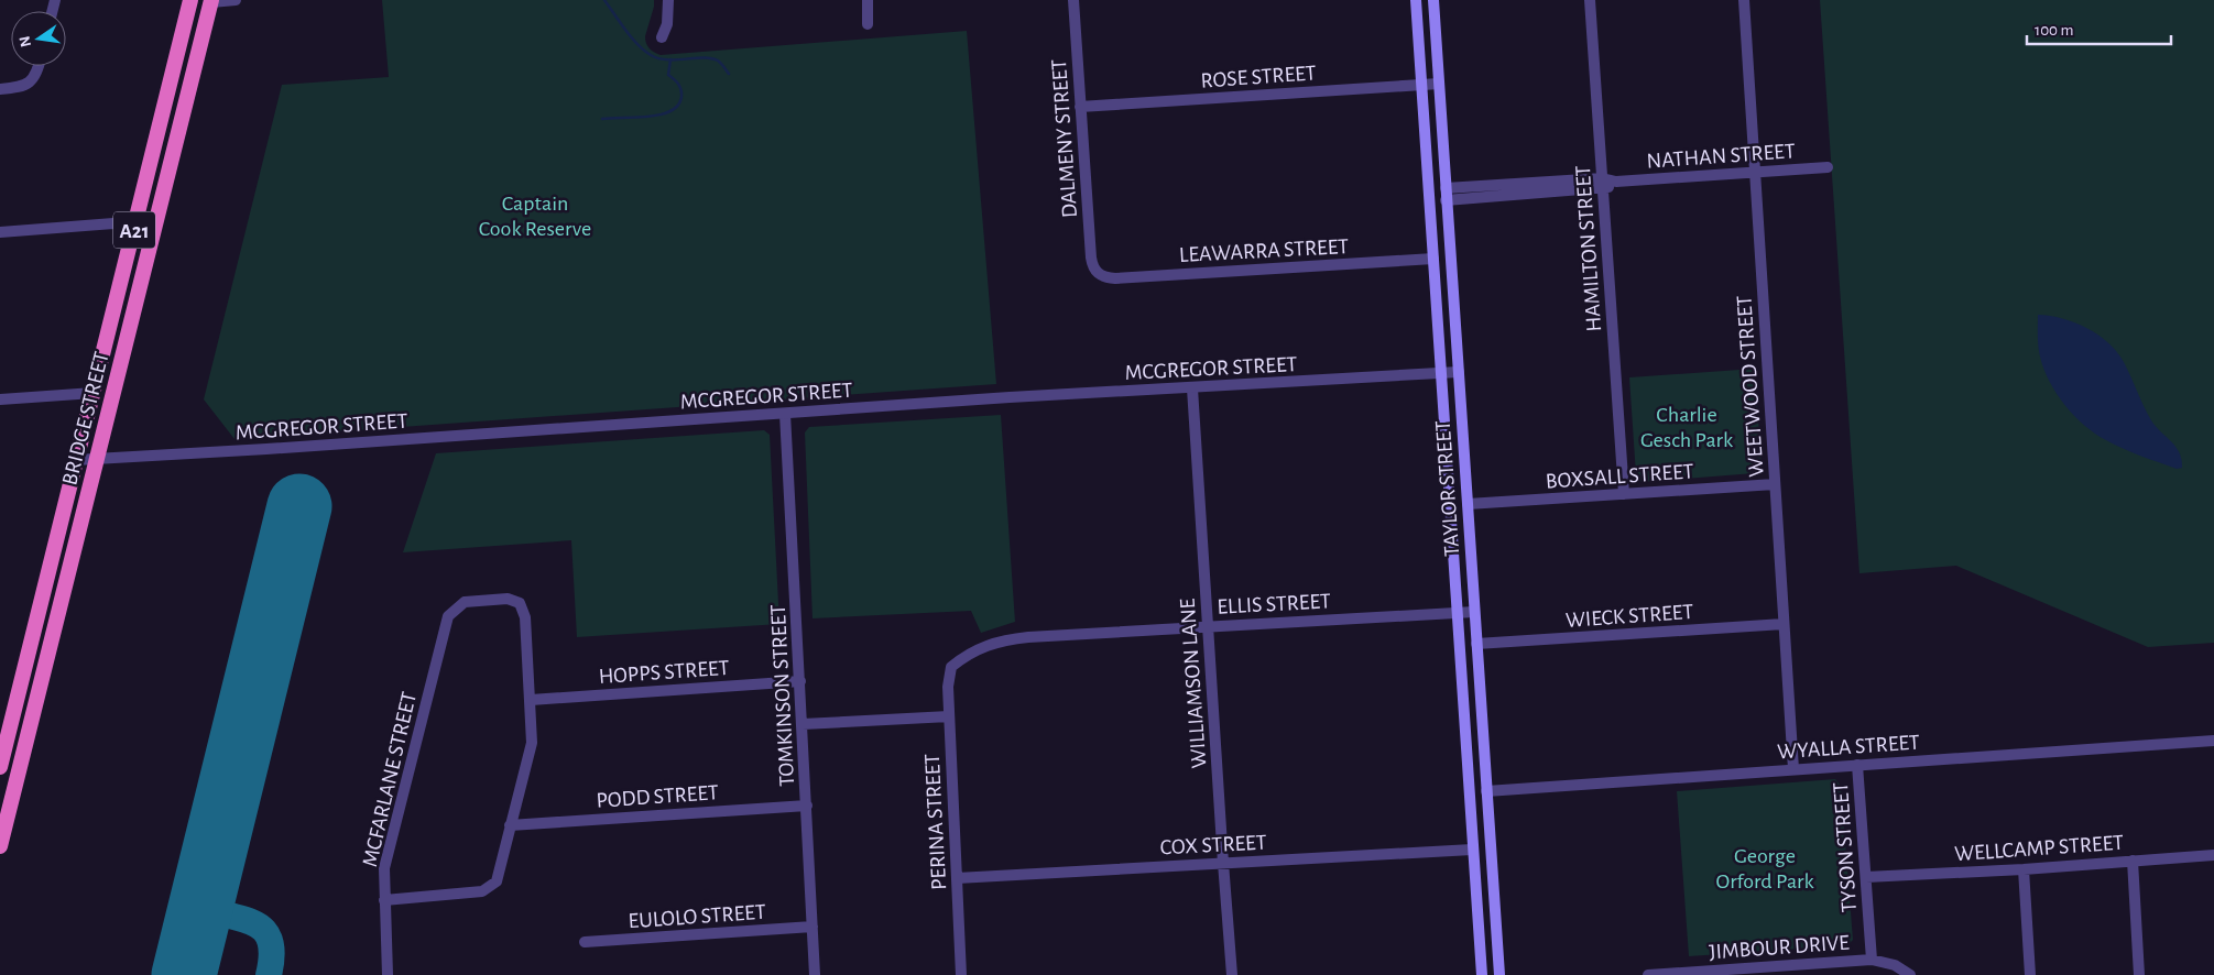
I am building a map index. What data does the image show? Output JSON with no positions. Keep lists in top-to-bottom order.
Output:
{
  "streets": {
    "highway": ["A21", "BRIDGE STREET"],
    "main road": ["TAYLOR STREET"],
    "street": [
      "ROSE STREET",
      "DALMENY STREET",
      "NATHAN STREET",
      "HAMILTON STREET",
      "LEAWARRA STREET",
      "MCGREGOR STREET",
      "WEETWOOD STREET",
      "BOXSALL STREET",
      "ELLIS STREET",
      "WIECK STREET",
      "HOPPS STREET",
      "WILLIAMSON LANE",
      "TOMKINSON STREET",
      "WYALLA STREET",
      "MCFARLANE STREET",
      "PODD STREET",
      "PERINA STREET",
      "COX STREET",
      "TYSON STREET",
      "WELLCAMP STREET",
      "EULOLO STREET",
      "JIMBOUR DRIVE"
    ]
  },
  "crossings": [
    ["ROSE STREET", "DALMENY STREET"],
    ["ROSE STREET", "TAYLOR STREET"],
    ["DALMENY STREET", "LEAWARRA STREET"],
    ["NATHAN STREET", "HAMILTON STREET"],
    ["NATHAN STREET", "WEETWOOD STREET"],
    ["NATHAN STREET", "TAYLOR STREET"],
    ["HAMILTON STREET", "BOXSALL STREET"],
    ["LEAWARRA STREET", "TAYLOR STREET"],
    ["MCGREGOR STREET", "BRIDGE STREET"],
    ["MCGREGOR STREET", "TAYLOR STREET"],
    ["MCGREGOR STREET", "WILLIAMSON LANE"],
    ["MCGREGOR STREET", "TOMKINSON STREET"],
    ["WEETWOOD STREET", "BOXSALL STREET"],
    ["WEETWOOD STREET", "WIECK STREET"],
    ["WEETWOOD STREET", "WYALLA STREET"],
    ["BOXSALL STREET", "TAYLOR STREET"],
    ["TAYLOR STREET", "ELLIS STREET"],
    ["TAYLOR STREET", "WIECK STREET"],
    ["TAYLOR STREET", "WYALLA STREET"],
    ["TAYLOR STREET", "COX STREET"],
    ["ELLIS STREET", "WILLIAMSON LANE"],
    ["ELLIS STREET", "PERINA STREET"],
    ["HOPPS STREET", "TOMKINSON STREET"],
    ["HOPPS STREET", "MCFARLANE STREET"],
    ["WILLIAMSON LANE", "COX STREET"],
    ["TOMKINSON STREET", "PODD STREET"],
    ["TOMKINSON STREET", "EULOLO STREET"],
    ["WYALLA STREET", "TYSON STREET"],
    ["PERINA STREET", "COX STREET"],
    ["TYSON STREET", "WELLCAMP STREET"],
    ["TYSON STREET", "JIMBOUR DRIVE"]
  ],
  "parks": ["Captain Cook Reserve", "Charlie Gesch Park", "George Orford Park"],
  "scale_bar": "100 m",
  "north": "left"
}
